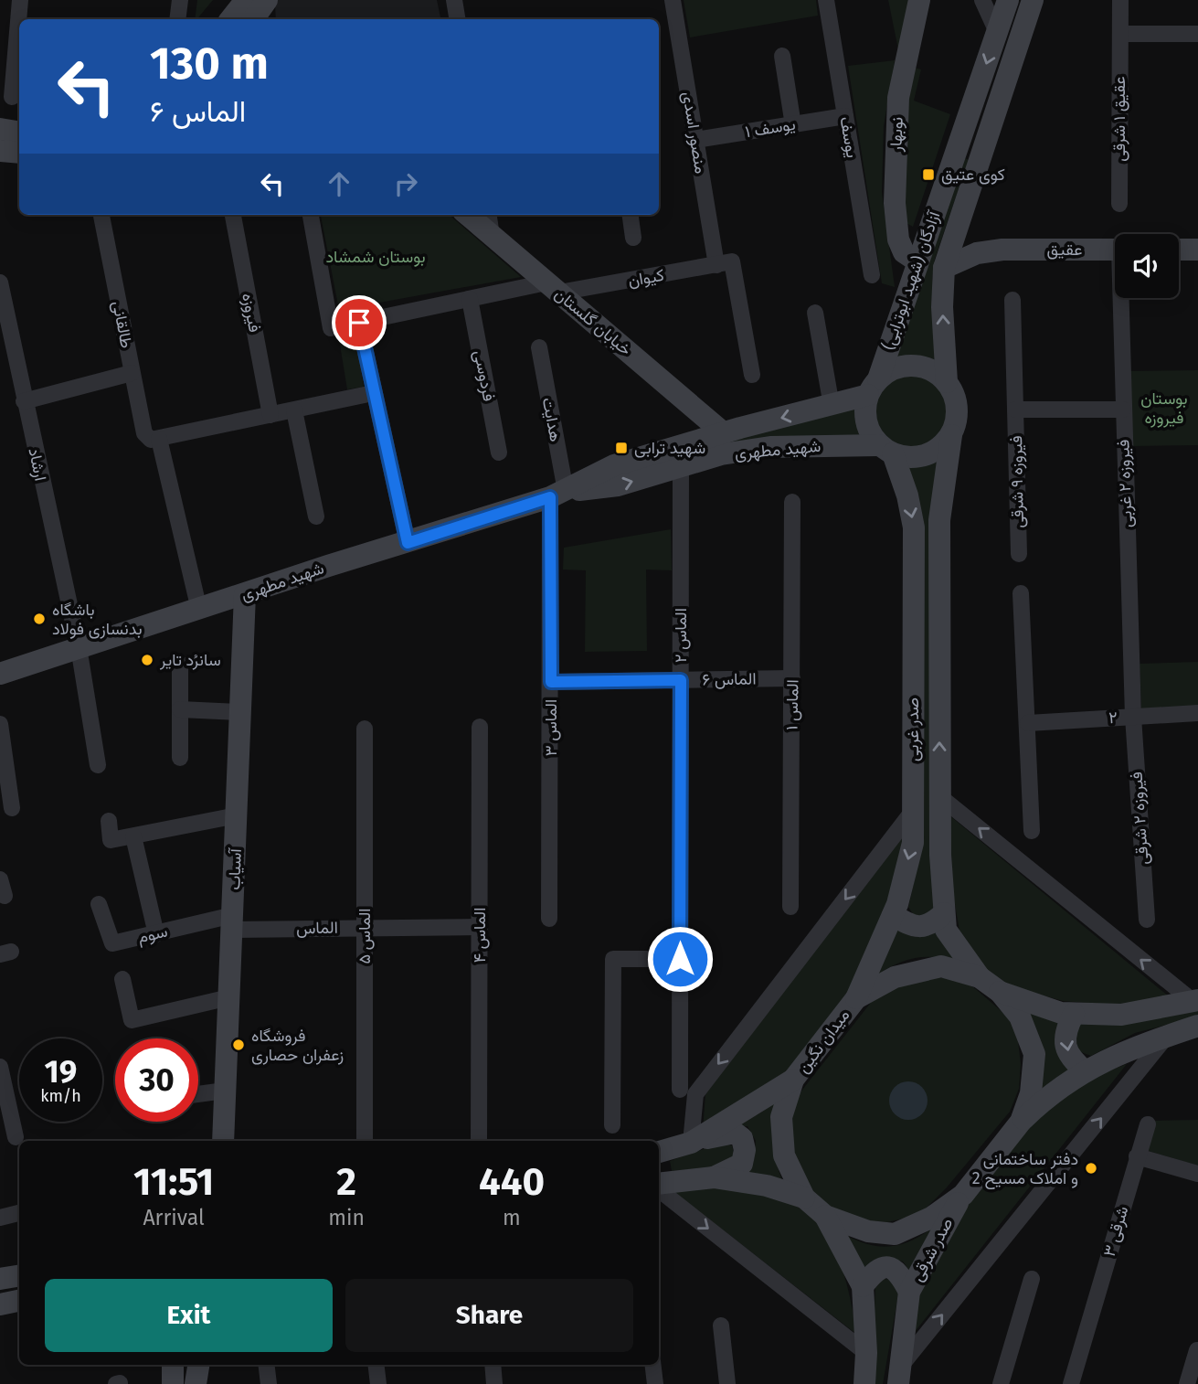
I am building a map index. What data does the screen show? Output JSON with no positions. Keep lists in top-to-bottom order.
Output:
{
  "streets": {
    "main road": [
      "نوبهار",
      "عقیق",
      "آزادگان (شهید ابوترابی)",
      "خیابان گلستان",
      "شهید مطهری",
      "صدر غربی",
      "آسیاب",
      "میدان نگین",
      "صدر شرقی"
    ],
    "street": [
      "عقیق ۱ شرقی",
      "یوسف ۱",
      "منصور اسدی",
      "یوسف",
      "کیوان",
      "فیروزه",
      "طالقانی",
      "فردوسی",
      "هدایت",
      "ارشاد",
      "فیروزه ۹ شرقی",
      "فیروزه ۲ غربی",
      "الماس ۲",
      "الماس ۶",
      "الماس ۱",
      "۲",
      "الماس ۳",
      "فیروزه ۲ شرقی",
      "الماس",
      "سوم",
      "الماس ۴",
      "الماس ۵",
      "۳ شرقی"
    ]
  },
  "crossings": [
    ["یوسف ۱", "منصور اسدی"],
    ["یوسف ۱", "یوسف"],
    ["منصور اسدی", "کیوان"],
    ["نوبهار", "آزادگان (شهید ابوترابی)"],
    ["کیوان", "خیابان گلستان"],
    ["کیوان", "فردوسی"],
    ["آزادگان (شهید ابوترابی)", "شهید مطهری"],
    ["آزادگان (شهید ابوترابی)", "صدر غربی"],
    ["خیابان گلستان", "شهید مطهری"],
    ["طالقانی", "شهید مطهری"],
    ["هدایت", "شهید مطهری"],
    ["هدایت", "الماس ۳"],
    ["شهید مطهری", "ارشاد"],
    ["شهید مطهری", "الماس ۲"],
    ["شهید مطهری", "الماس ۳"],
    ["شهید مطهری", "صدر غربی"],
    ["شهید مطهری", "آسیاب"],
    ["فیروزه ۲ غربی", "۲"],
    ["فیروزه ۲ غربی", "فیروزه ۲ شرقی"],
    ["الماس ۲", "الماس ۶"],
    ["الماس ۶", "الماس ۱"],
    ["الماس ۶", "الماس ۳"],
    ["۲", "فیروزه ۲ شرقی"],
    ["صدر غربی", "میدان نگین"],
    ["آسیاب", "الماس"],
    ["آسیاب", "سوم"],
    ["الماس", "سوم"],
    ["الماس", "الماس ۴"],
    ["الماس", "الماس ۵"],
    ["میدان نگین", "صدر شرقی"]
  ],
  "parks": ["بوستان شمشاد", "بوستان فیروزه"],
  "places": {
    "transit": ["کوی عتیق", "شهید ترابی"],
    "other": [
      "باشگاه بدنسازی فولاد",
      "سانرُد تایر",
      "فروشگاه زعفران حصاری",
      "دفتر ساختمانی و املاک مسیح 2"
    ]
  },
  "page": {
    "turn": ["130 m", "الماس ۶"],
    "speed": "19 km/h",
    "limit": "30",
    "eta": [
      "11:51",
      "Arrival",
      "2",
      "min",
      "440",
      "m"
    ],
    "buttons": ["Exit", "Share"]
  }
}
